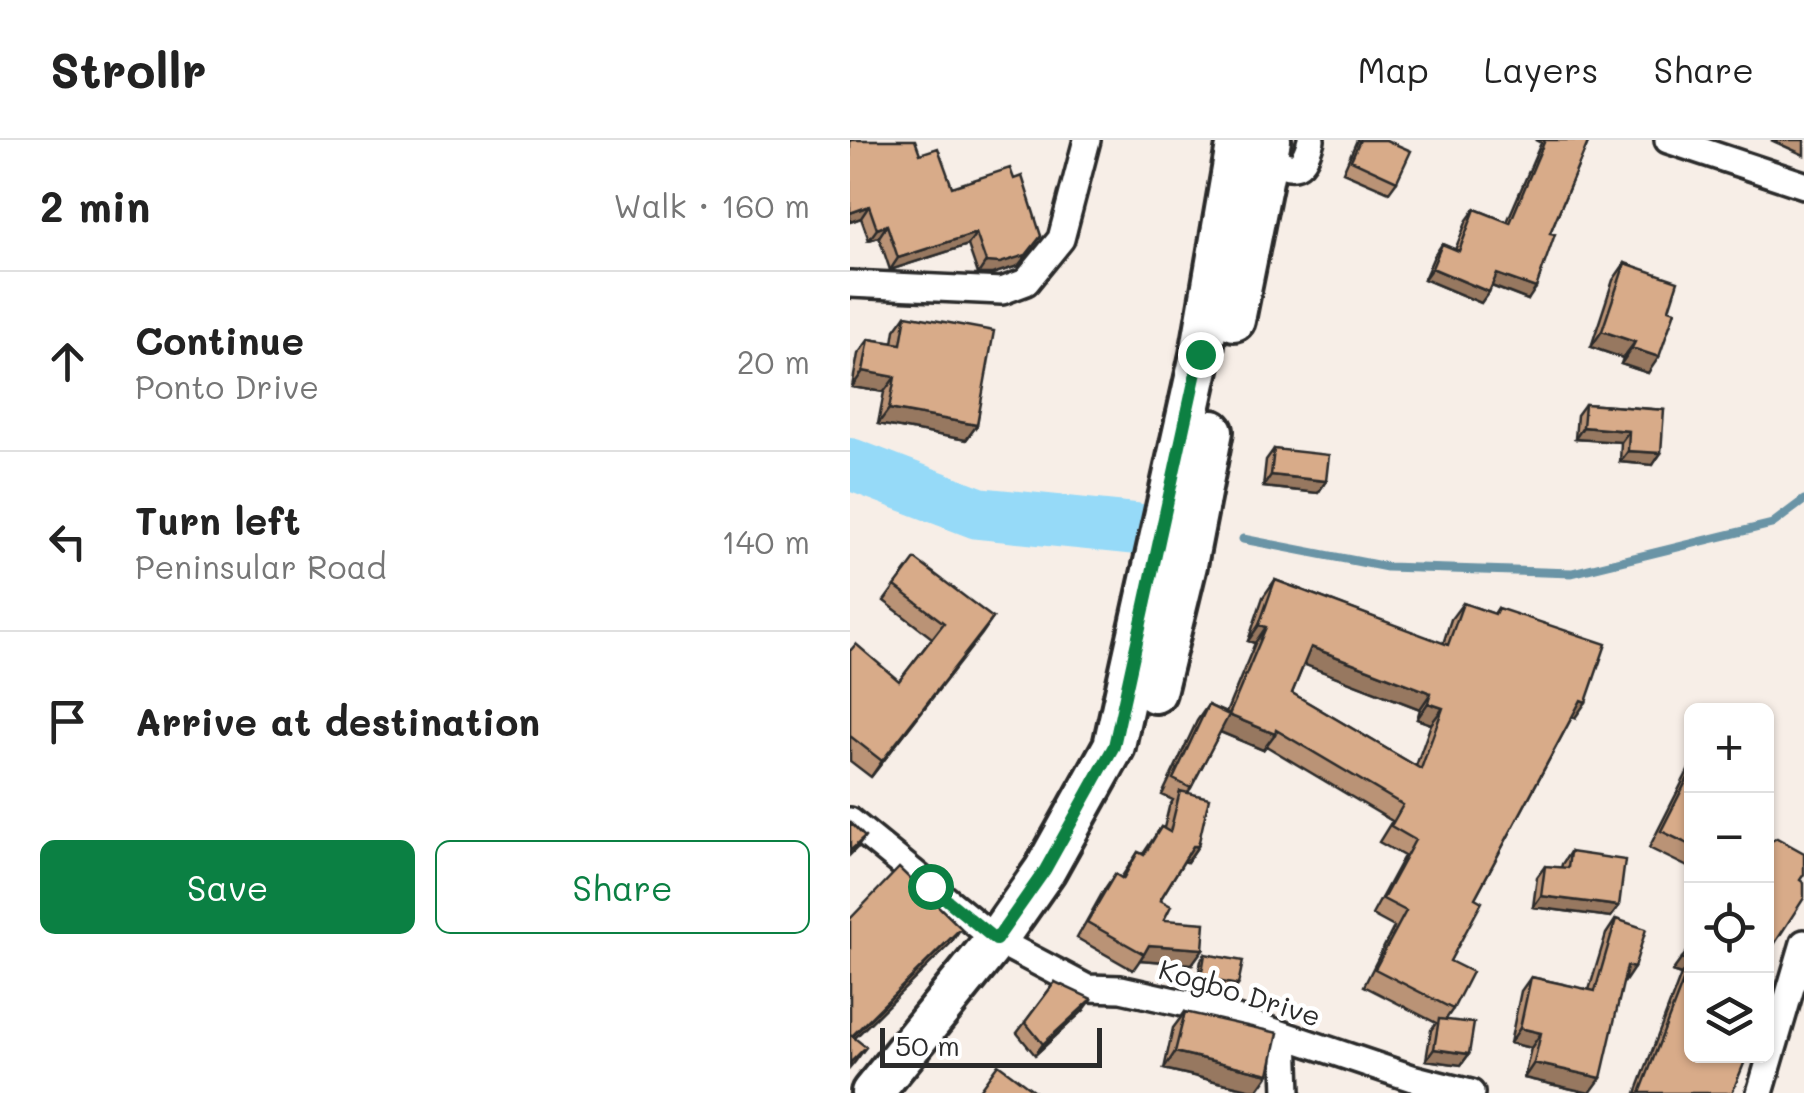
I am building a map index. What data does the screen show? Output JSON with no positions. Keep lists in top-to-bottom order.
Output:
{
  "streets": {
    "street": ["Kogbo Drive"]
  },
  "scale_bar": "50 m",
  "page": {
    "header": "Strollr",
    "nav": ["Map", "Layers", "Share"],
    "heading": ["2 min", "Walk · 160 m"],
    "list": [
      ["Continue", "Ponto Drive", "20 m"],
      ["Turn left", "Peninsular Road", "140 m"],
      "Arrive at destination"
    ],
    "map_buttons": ["+", "−"],
    "buttons": ["Save", "Share"],
    "scale": "50 m"
  }
}
